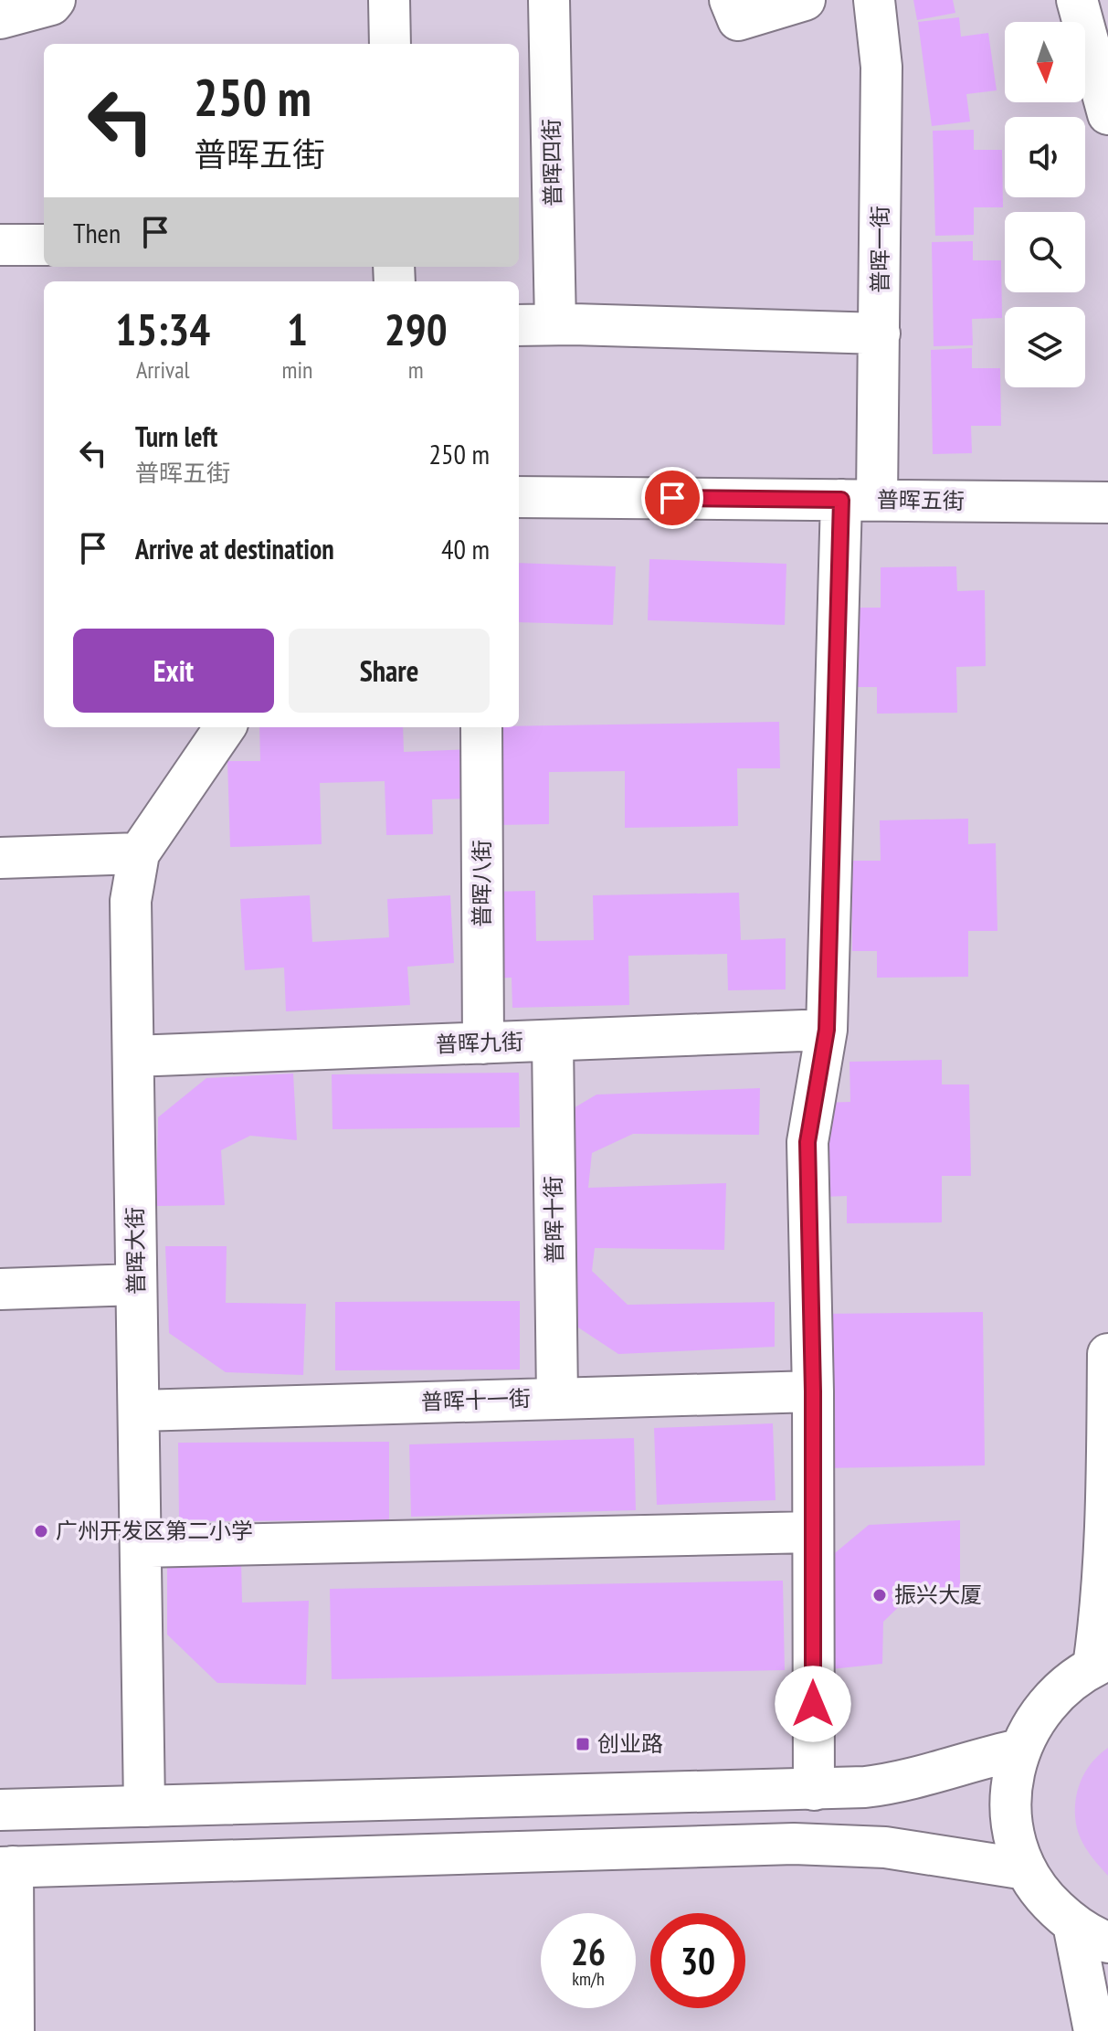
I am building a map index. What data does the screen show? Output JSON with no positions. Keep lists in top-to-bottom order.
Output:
{
  "streets": {
    "street": [
      "普晖四街",
      "普晖一街",
      "普晖五街",
      "普晖八街",
      "普晖九街",
      "普晖十街",
      "普晖大街",
      "普晖十一街"
    ]
  },
  "crossings": [
    ["普晖一街", "普晖五街"],
    ["普晖一街", "普晖九街"],
    ["普晖一街", "普晖十一街"],
    ["普晖八街", "普晖九街"],
    ["普晖九街", "普晖十街"],
    ["普晖九街", "普晖大街"],
    ["普晖十街", "普晖十一街"],
    ["普晖大街", "普晖十一街"]
  ],
  "places": {
    "other": ["广州开发区第二小学", "振兴大厦"],
    "transit": ["创业路"]
  },
  "north": "bottom",
  "page": {
    "turn": ["250 m", "普晖五街"],
    "then": "Then",
    "eta": [
      "15:34",
      "Arrival",
      "1",
      "min",
      "290",
      "m"
    ],
    "list": [
      {
        "name": "Turn left",
        "note": "普晖五街",
        "value": "250 m"
      },
      {
        "name": "Arrive at destination",
        "value": "40 m"
      }
    ],
    "buttons": ["Exit", "Share"],
    "speed": "26 km/h",
    "limit": "30"
  }
}
